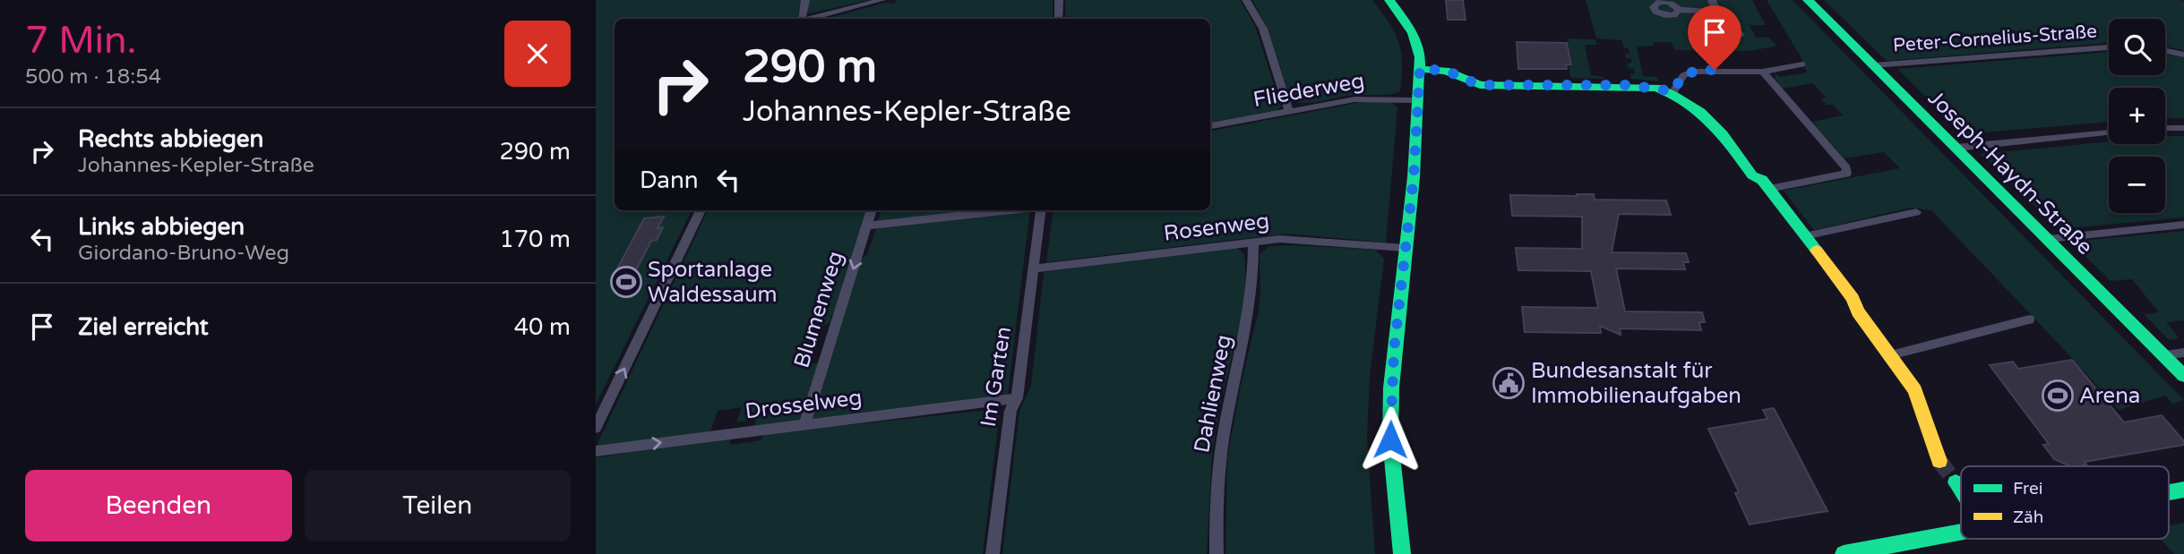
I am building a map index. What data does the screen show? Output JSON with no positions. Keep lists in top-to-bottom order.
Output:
{
  "streets": {
    "street": [
      "Peter-Cornelius-Straße",
      "Fliederweg",
      "Joseph-Haydn-Straße",
      "Rosenweg",
      "Blumenweg",
      "Im Garten",
      "Dahlienweg",
      "Drosselweg"
    ]
  },
  "crossings": [
    ["Peter-Cornelius-Straße", "Joseph-Haydn-Straße"],
    ["Rosenweg", "Im Garten"],
    ["Rosenweg", "Dahlienweg"],
    ["Blumenweg", "Drosselweg"],
    ["Im Garten", "Drosselweg"]
  ],
  "one_way": ["Blumenweg", "Drosselweg"],
  "places": {
    "sports": ["Sportanlage Waldessaum", "Arena"],
    "public building": ["Bundesanstalt für Immobilienaufgaben"]
  },
  "legend": ["Frei", "Zäh"],
  "page": {
    "heading": ["7 Min.", "500 m · 18:54"],
    "map_buttons": ["+", "−"],
    "turn": ["290 m", "Johannes-Kepler-Straße"],
    "list": [
      {
        "name": "Rechts abbiegen",
        "note": "Johannes-Kepler-Straße",
        "value": "290 m"
      },
      {
        "name": "Links abbiegen",
        "note": "Giordano-Bruno-Weg",
        "value": "170 m"
      },
      {
        "name": "Ziel erreicht",
        "value": "40 m"
      }
    ],
    "then": "Dann",
    "buttons": ["Beenden", "Teilen"]
  }
}
